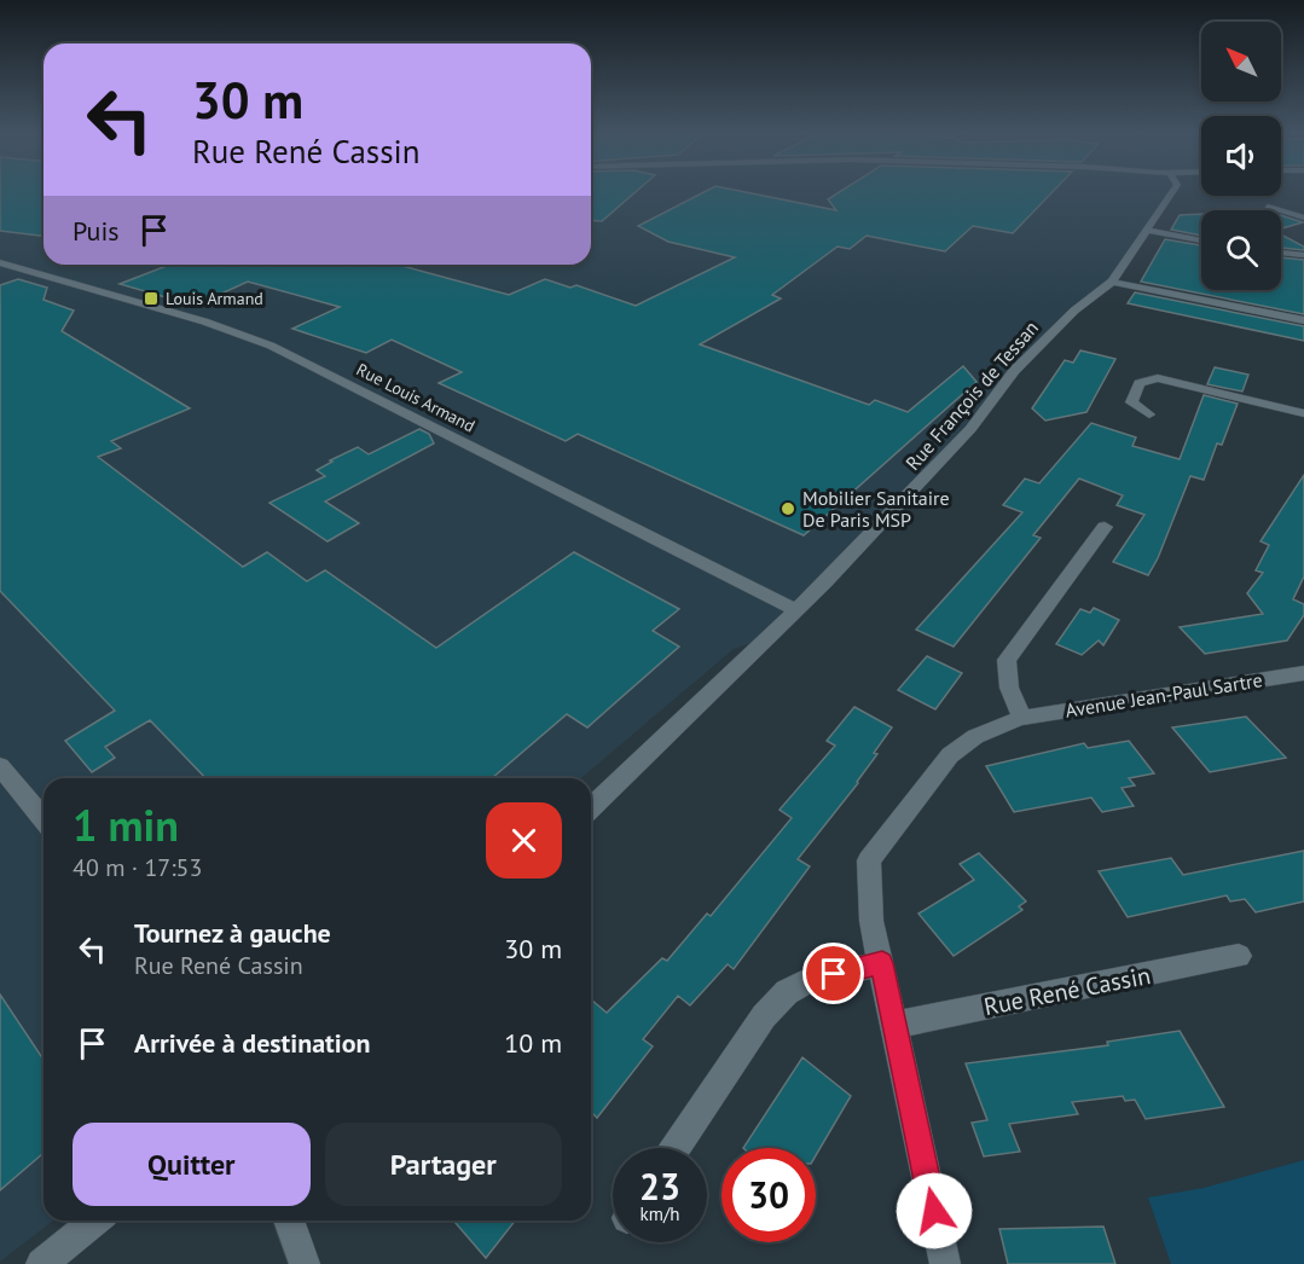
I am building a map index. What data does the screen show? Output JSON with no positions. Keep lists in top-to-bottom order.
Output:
{
  "streets": {
    "street": [
      "Rue François de Tessan",
      "Rue Louis Armand",
      "Avenue Jean-Paul Sartre",
      "Rue René Cassin"
    ]
  },
  "crossings": [
    ["Rue François de Tessan", "Rue Louis Armand"]
  ],
  "places": {
    "transit": ["Louis Armand"],
    "other": ["Mobilier Sanitaire De Paris MSP"]
  },
  "north": "top left",
  "page": {
    "turn": ["30 m", "Rue René Cassin"],
    "then": "Puis",
    "heading": ["1 min", "40 m · 17:53"],
    "list": [
      {
        "name": "Tournez à gauche",
        "note": "Rue René Cassin",
        "value": "30 m"
      },
      {
        "name": "Arrivée à destination",
        "value": "10 m"
      }
    ],
    "buttons": ["Quitter", "Partager"],
    "speed": "23 km/h",
    "limit": "30"
  }
}
